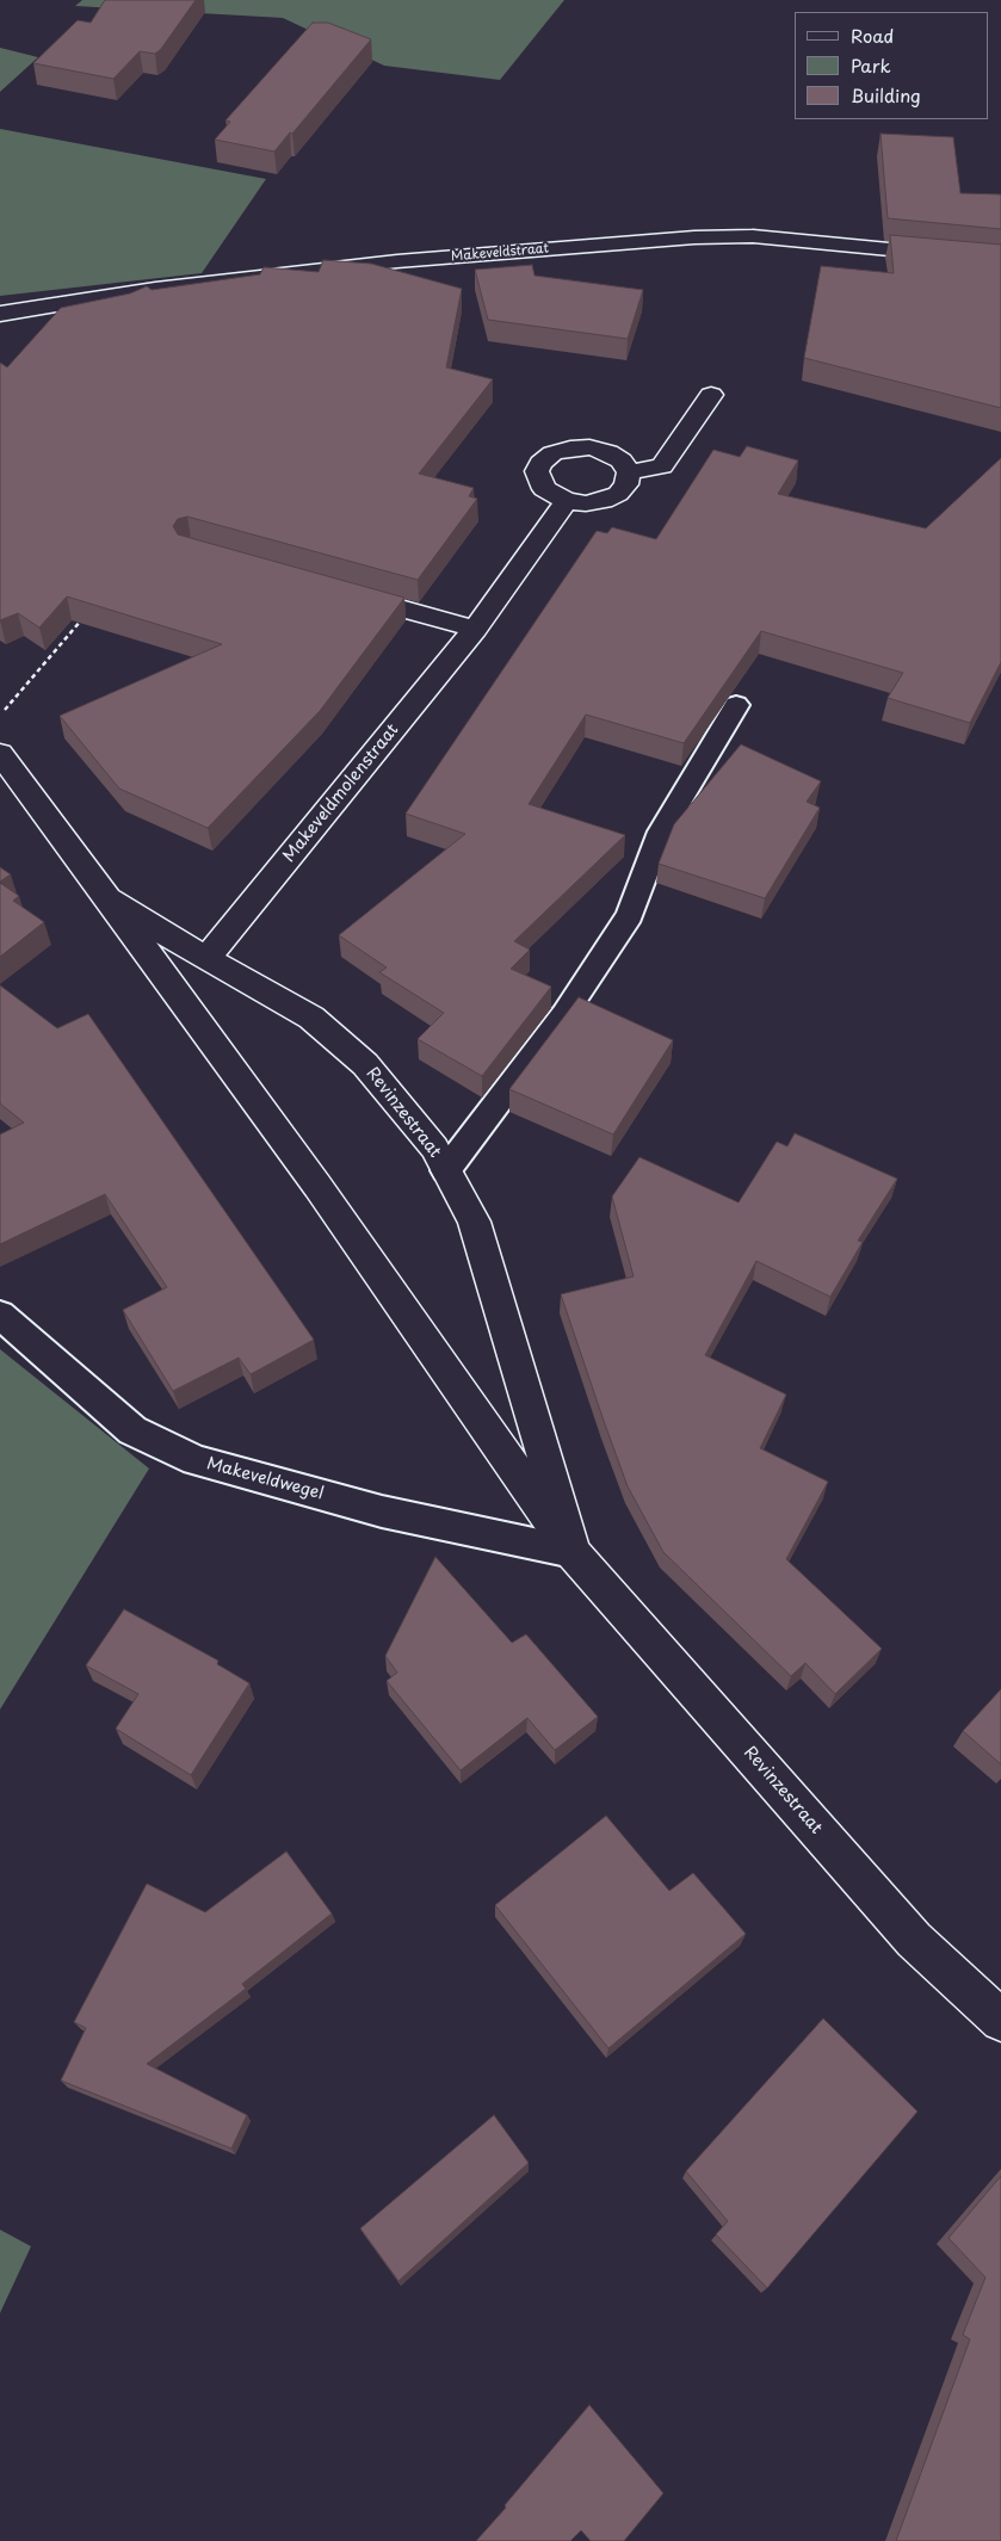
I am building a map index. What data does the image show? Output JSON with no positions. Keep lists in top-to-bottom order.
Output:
{
  "streets": {
    "street": ["Makeveldstraat", "Makeveldmolenstraat", "Revinzestraat"],
    "lane": ["Makeveldwegel"]
  },
  "crossings": [
    ["Makeveldmolenstraat", "Revinzestraat"],
    ["Revinzestraat", "Makeveldwegel"]
  ],
  "legend": ["Road", "Park", "Building"]
}
